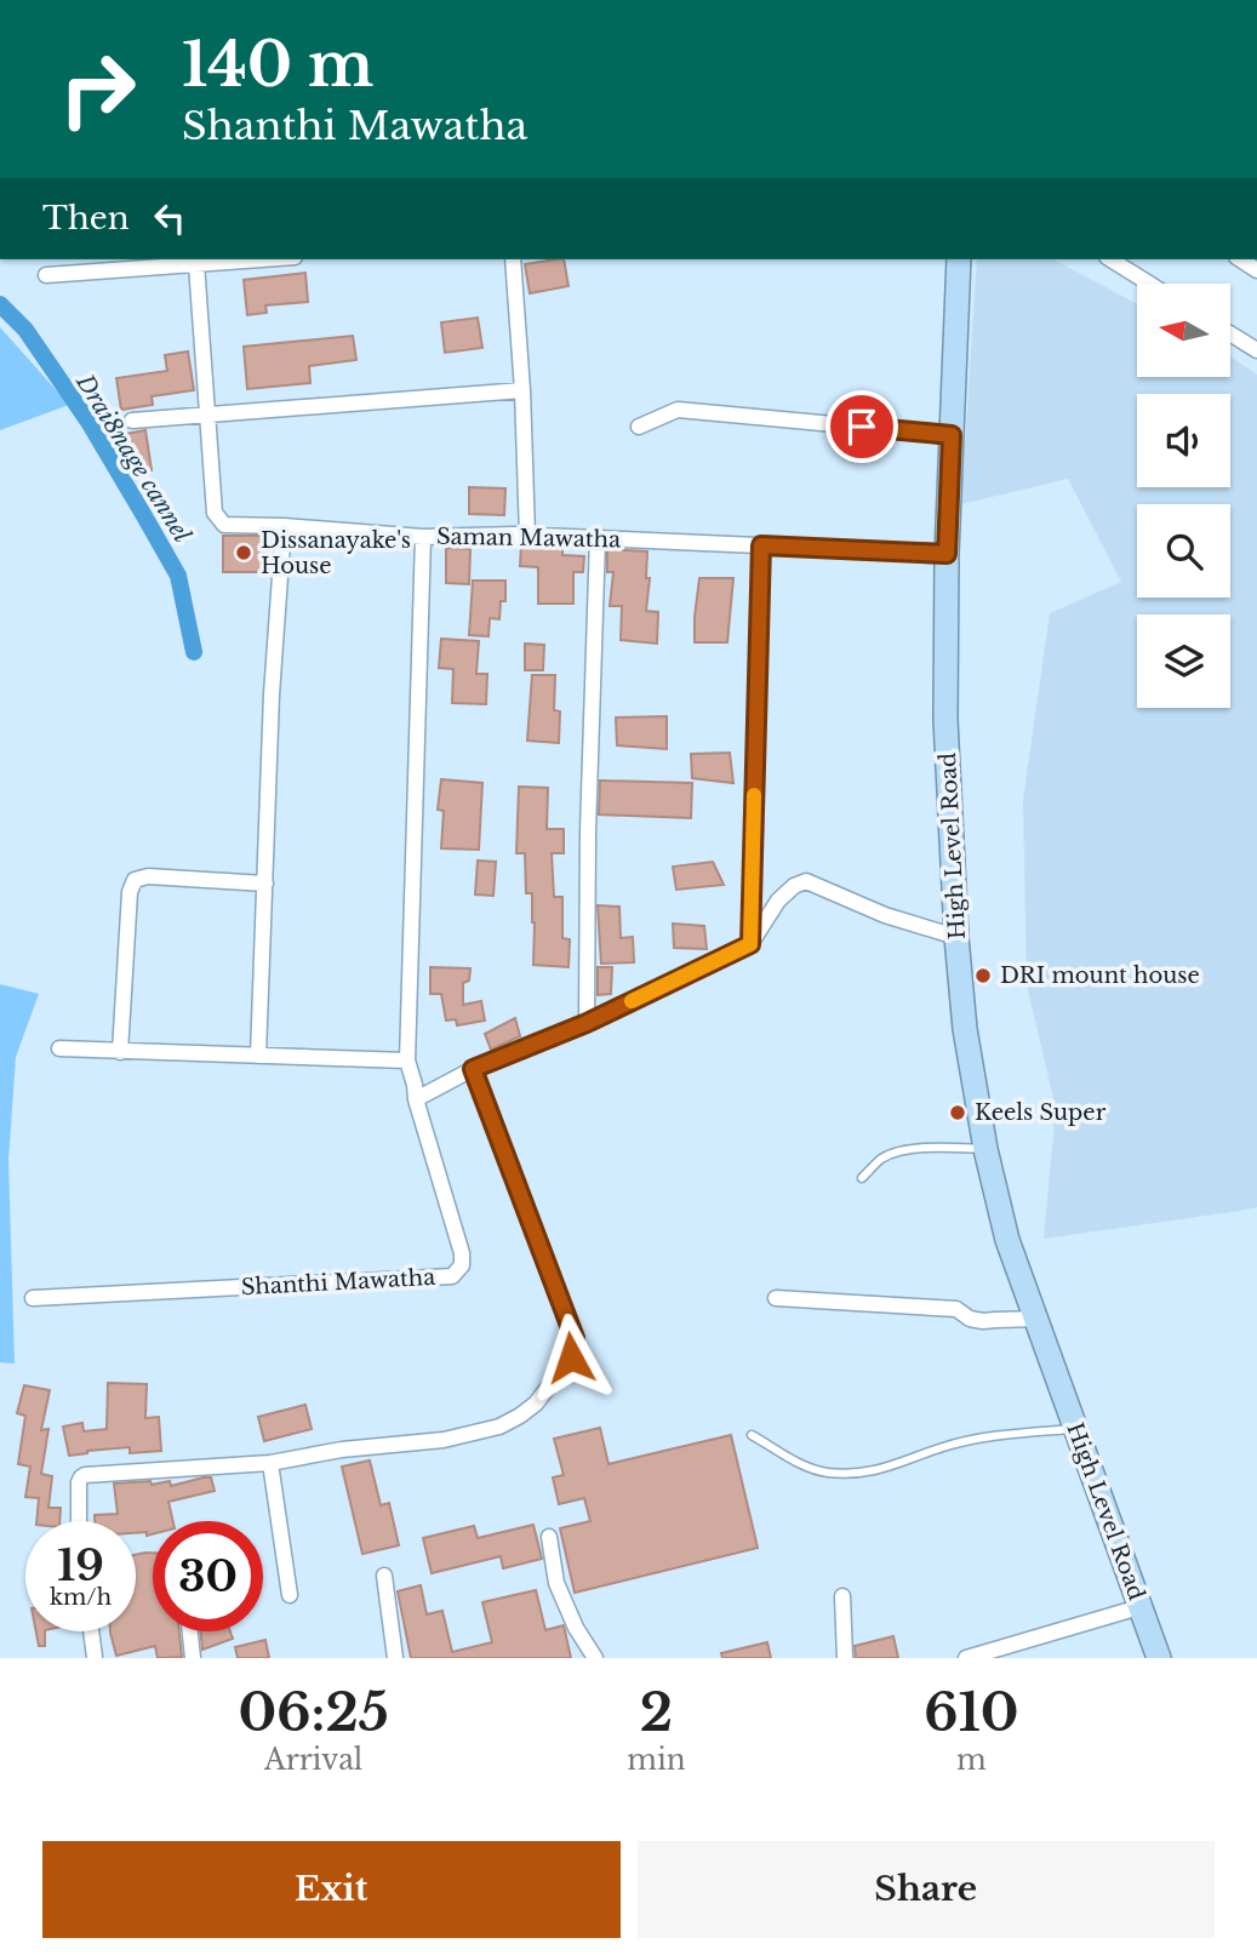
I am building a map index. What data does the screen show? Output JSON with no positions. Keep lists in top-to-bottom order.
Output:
{
  "streets": {
    "highway": ["High Level Road"],
    "street": ["Saman Mawatha", "Shanthi Mawatha"]
  },
  "crossings": [
    ["Saman Mawatha", "High Level Road"]
  ],
  "water": ["Drai8nage cannel"],
  "places": ["Dissanayake's House", "DRI mount house", "Keels Super"],
  "north": "left",
  "page": {
    "turn": ["140 m", "Shanthi Mawatha"],
    "then": "Then",
    "speed": "19 km/h",
    "limit": "30",
    "eta": [
      "06:25",
      "Arrival",
      "2",
      "min",
      "610",
      "m"
    ],
    "buttons": ["Exit", "Share"]
  }
}
